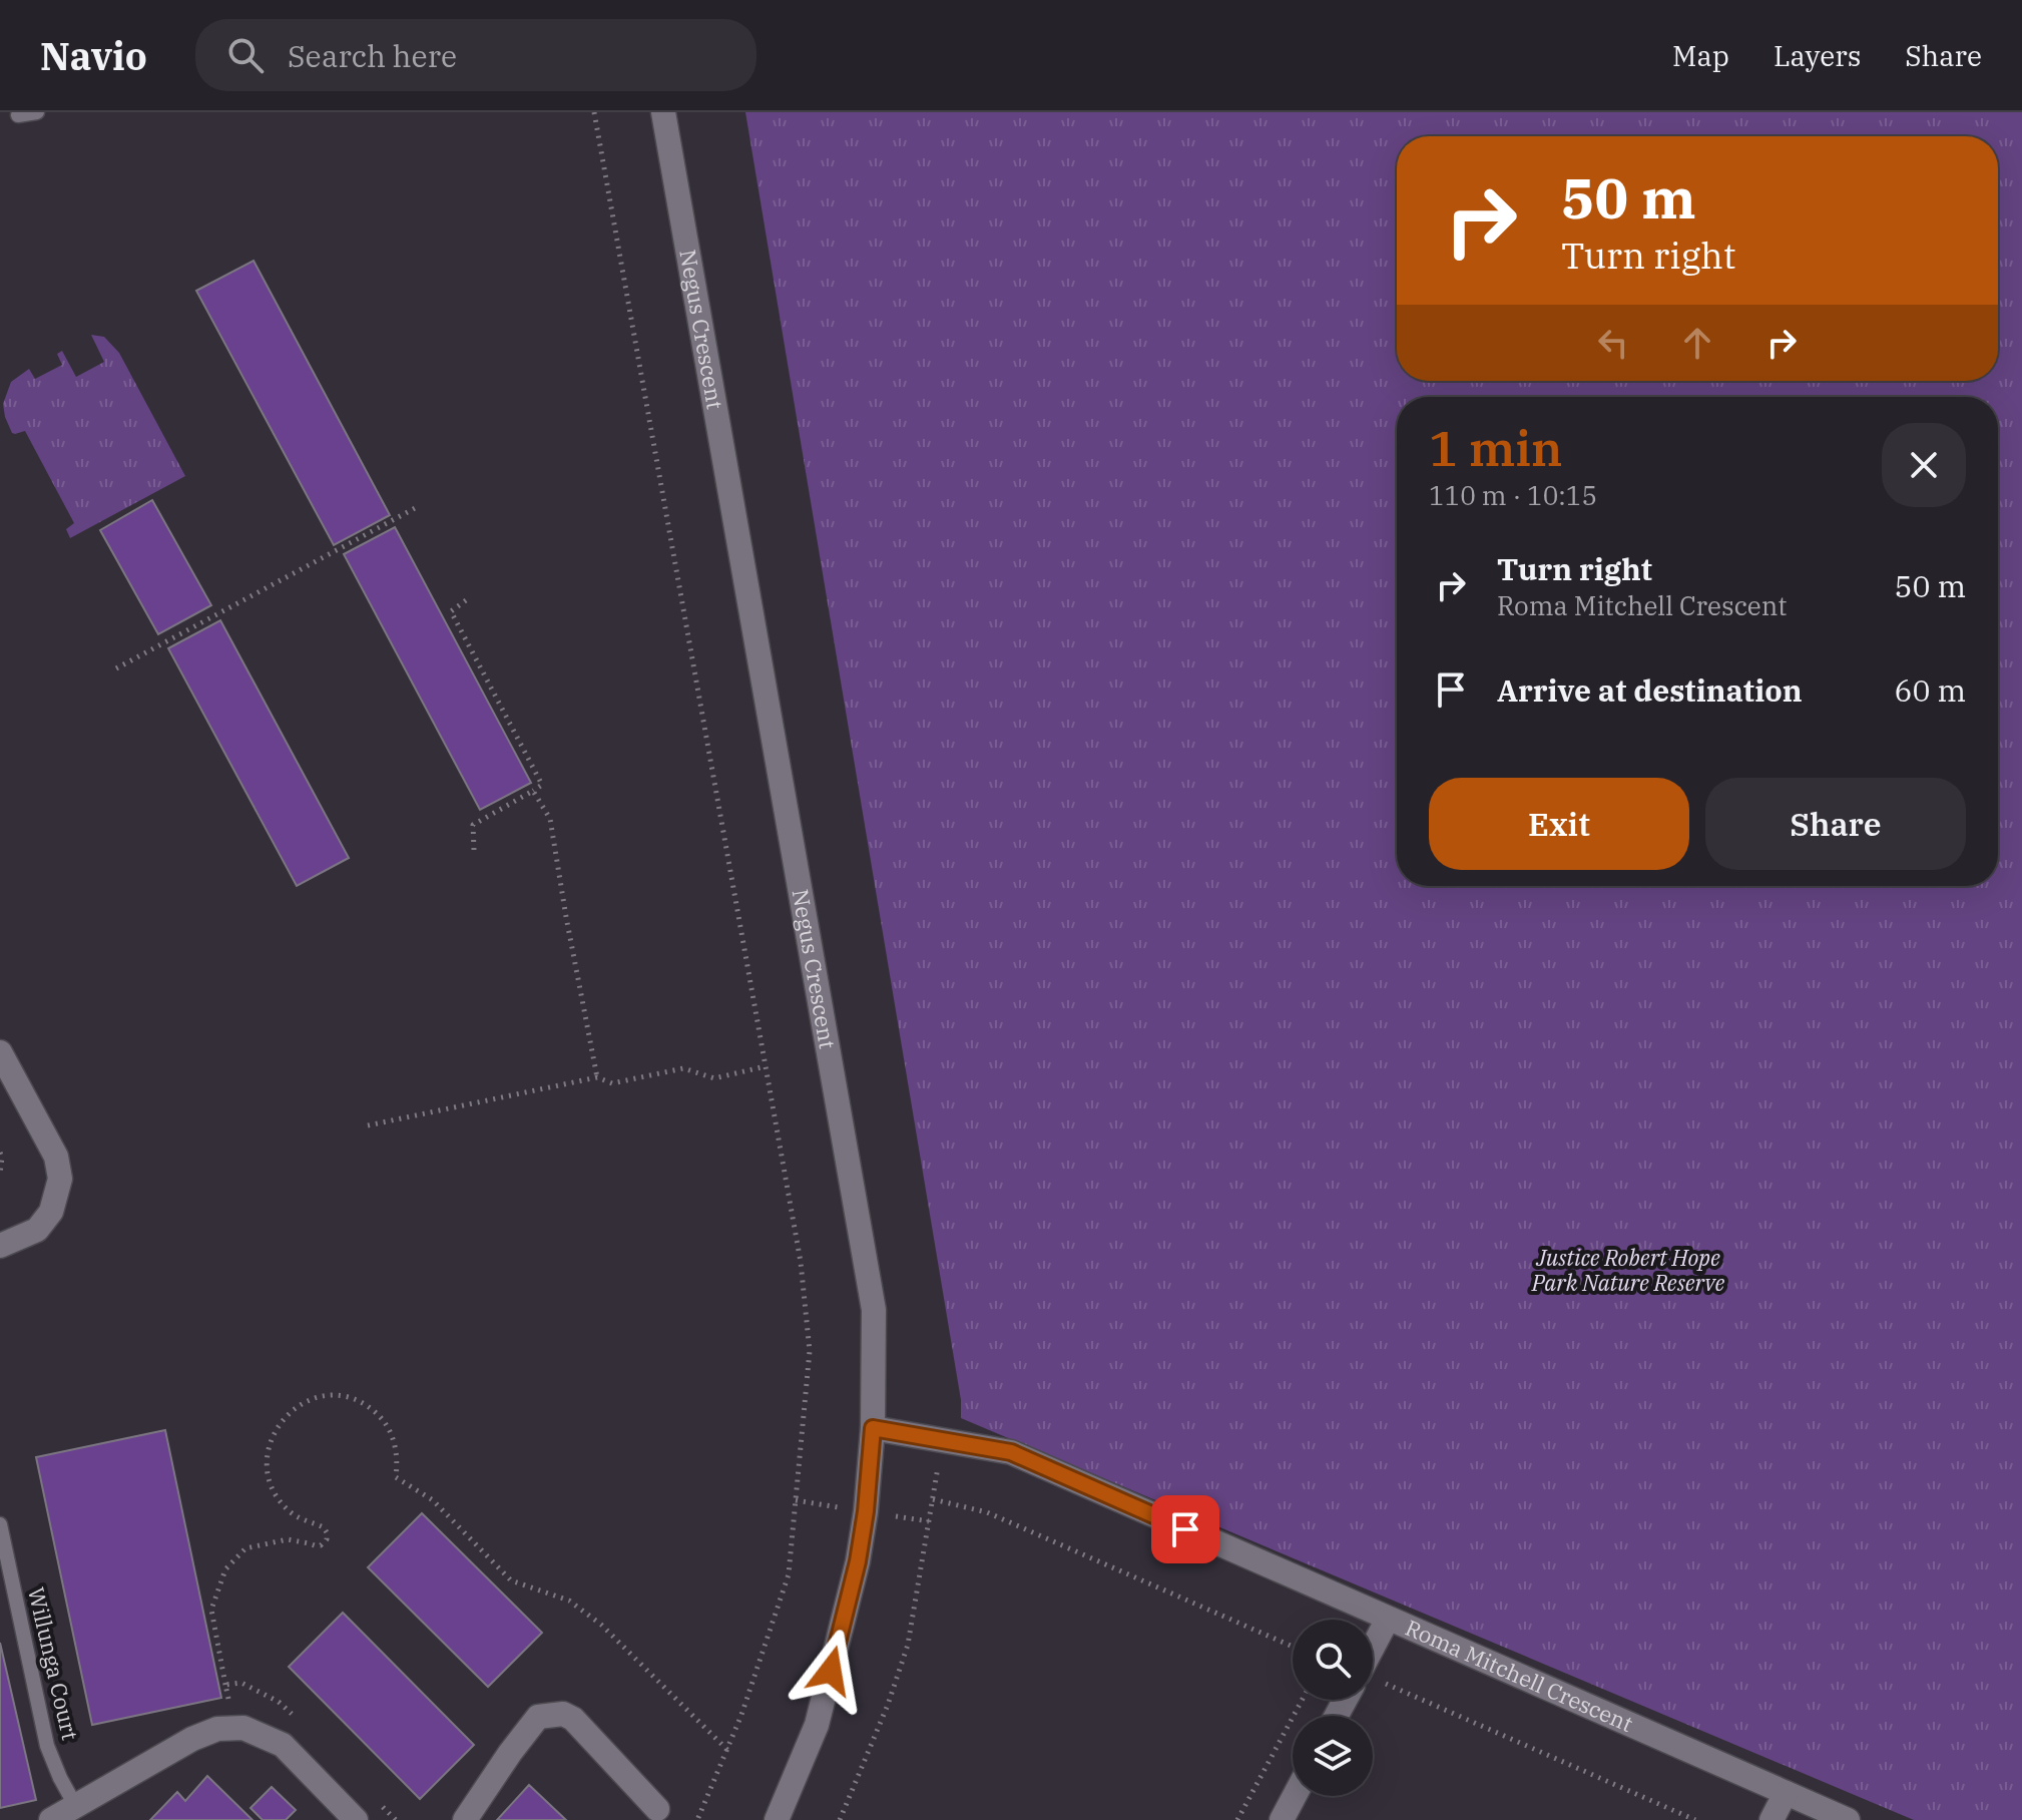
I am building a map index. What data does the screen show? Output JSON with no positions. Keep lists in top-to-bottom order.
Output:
{
  "streets": {
    "street": ["Negus Crescent", "Roma Mitchell Crescent"],
    "lane": ["Willunga Court"]
  },
  "crossings": [
    ["Negus Crescent", "Roma Mitchell Crescent"]
  ],
  "parks": ["Justice Robert Hope Park Nature Reserve"],
  "page": {
    "header": "Navio",
    "search": "Search here",
    "nav": ["Map", "Layers", "Share"],
    "turn": ["50 m", "Turn right"],
    "heading": ["1 min", "110 m · 10:15"],
    "list": [
      {
        "name": "Turn right",
        "note": "Roma Mitchell Crescent",
        "value": "50 m"
      },
      {
        "name": "Arrive at destination",
        "value": "60 m"
      }
    ],
    "buttons": ["Exit", "Share"]
  }
}
